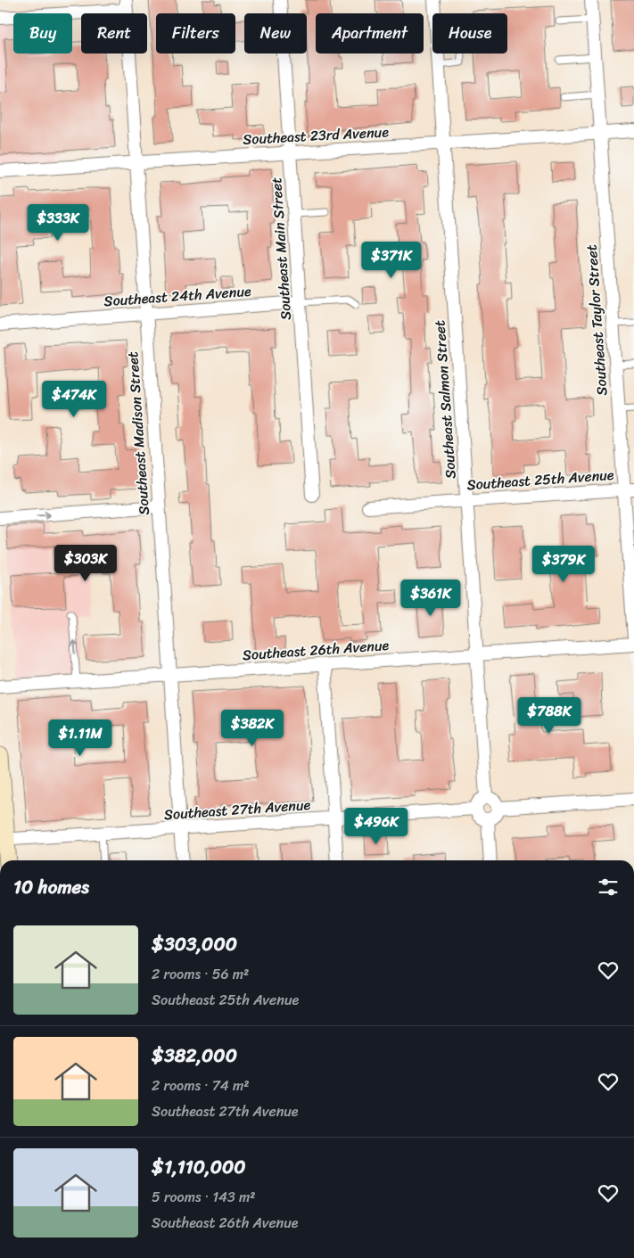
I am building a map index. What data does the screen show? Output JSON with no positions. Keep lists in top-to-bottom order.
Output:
{
  "streets": {
    "street": [
      "Southeast 23rd Avenue",
      "Southeast Main Street",
      "Southeast 24th Avenue",
      "Southeast Taylor Street",
      "Southeast Salmon Street",
      "Southeast Madison Street",
      "Southeast 25th Avenue",
      "Southeast 26th Avenue",
      "Southeast 27th Avenue"
    ]
  },
  "crossings": [
    ["Southeast 23rd Avenue", "Southeast Main Street"],
    ["Southeast 23rd Avenue", "Southeast Taylor Street"],
    ["Southeast 23rd Avenue", "Southeast Salmon Street"],
    ["Southeast 23rd Avenue", "Southeast Madison Street"],
    ["Southeast Main Street", "Southeast 24th Avenue"],
    ["Southeast 24th Avenue", "Southeast Madison Street"],
    ["Southeast Taylor Street", "Southeast 25th Avenue"],
    ["Southeast Salmon Street", "Southeast 25th Avenue"],
    ["Southeast Salmon Street", "Southeast 26th Avenue"],
    ["Southeast Salmon Street", "Southeast 27th Avenue"],
    ["Southeast Madison Street", "Southeast 26th Avenue"],
    ["Southeast Madison Street", "Southeast 27th Avenue"]
  ],
  "page": {
    "chip": [
      "Buy",
      "Rent",
      "Filters",
      "New",
      "Apartment",
      "House"
    ],
    "price": [
      "$333K",
      "$371K",
      "$474K",
      "$303K",
      "$379K",
      "$361K",
      "$788K",
      "$382K",
      "$1.11M",
      "$496K"
    ],
    "heading": "10 homes",
    "list": [
      {
        "name": "$303,000",
        "note": "2 rooms · 56 m² · Southeast 25th Avenue"
      },
      {
        "name": "$382,000",
        "note": "2 rooms · 74 m² · Southeast 27th Avenue"
      },
      {
        "name": "$1,110,000",
        "note": "5 rooms · 143 m² · Southeast 26th Avenue"
      }
    ]
  }
}
